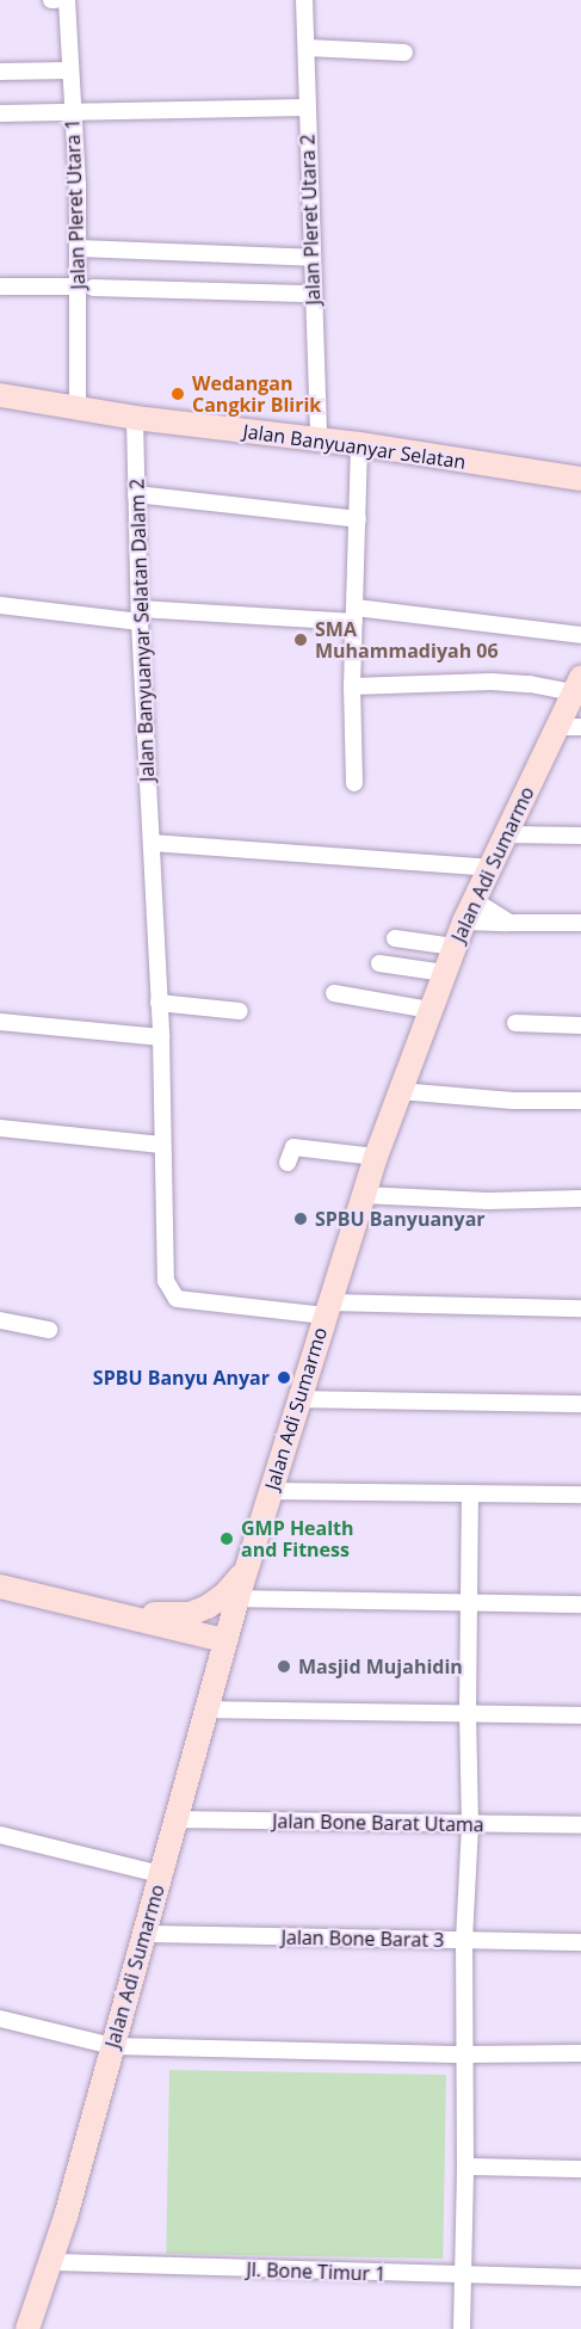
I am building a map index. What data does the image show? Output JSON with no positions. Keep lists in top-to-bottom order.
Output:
{
  "streets": {
    "main road": ["Jalan Banyuanyar Selatan", "Jalan Adi Sumarmo"],
    "street": [
      "Jalan Pleret Utara 1",
      "Jalan Pleret Utara 2",
      "Jalan Banyuanyar Selatan Dalam 2",
      "Jalan Bone Barat Utama",
      "Jalan Bone Barat 3",
      "Jl. Bone Timur 1"
    ]
  },
  "crossings": [
    ["Jalan Pleret Utara 1", "Jalan Banyuanyar Selatan"],
    ["Jalan Pleret Utara 2", "Jalan Banyuanyar Selatan"],
    ["Jalan Banyuanyar Selatan", "Jalan Banyuanyar Selatan Dalam 2"],
    ["Jalan Banyuanyar Selatan Dalam 2", "Jalan Adi Sumarmo"],
    ["Jalan Adi Sumarmo", "Jalan Bone Barat Utama"],
    ["Jalan Adi Sumarmo", "Jalan Bone Barat 3"],
    ["Jalan Adi Sumarmo", "Jl. Bone Timur 1"]
  ],
  "places": [
    "Wedangan Cangkir Blirik",
    "SMA Muhammadiyah 06",
    "SPBU Banyuanyar",
    "SPBU Banyu Anyar",
    "GMP Health and Fitness",
    "Masjid Mujahidin"
  ]
}
